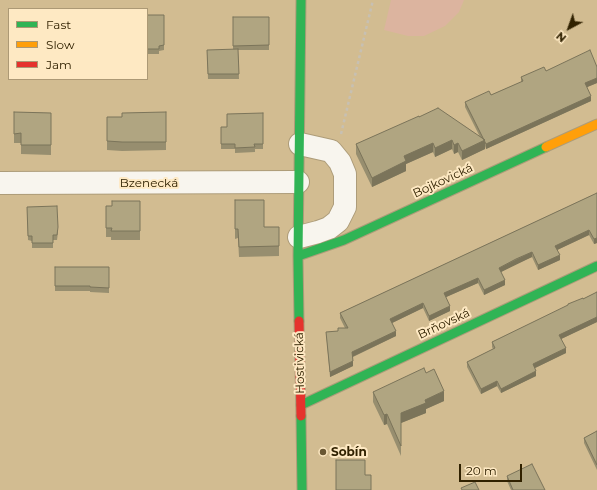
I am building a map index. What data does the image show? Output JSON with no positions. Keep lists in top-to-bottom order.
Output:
{
  "streets": {
    "street": [
      "Bojkovická",
      "Bzenecká",
      "Brňovská",
      "Hostivická"
    ]
  },
  "crossings": [
    ["Bojkovická", "Hostivická"],
    ["Bzenecká", "Hostivická"],
    ["Brňovská", "Hostivická"]
  ],
  "places": ["Sobín"],
  "legend": ["Fast", "Slow", "Jam"],
  "scale_bar": "20 m",
  "north": "bottom left"
}
